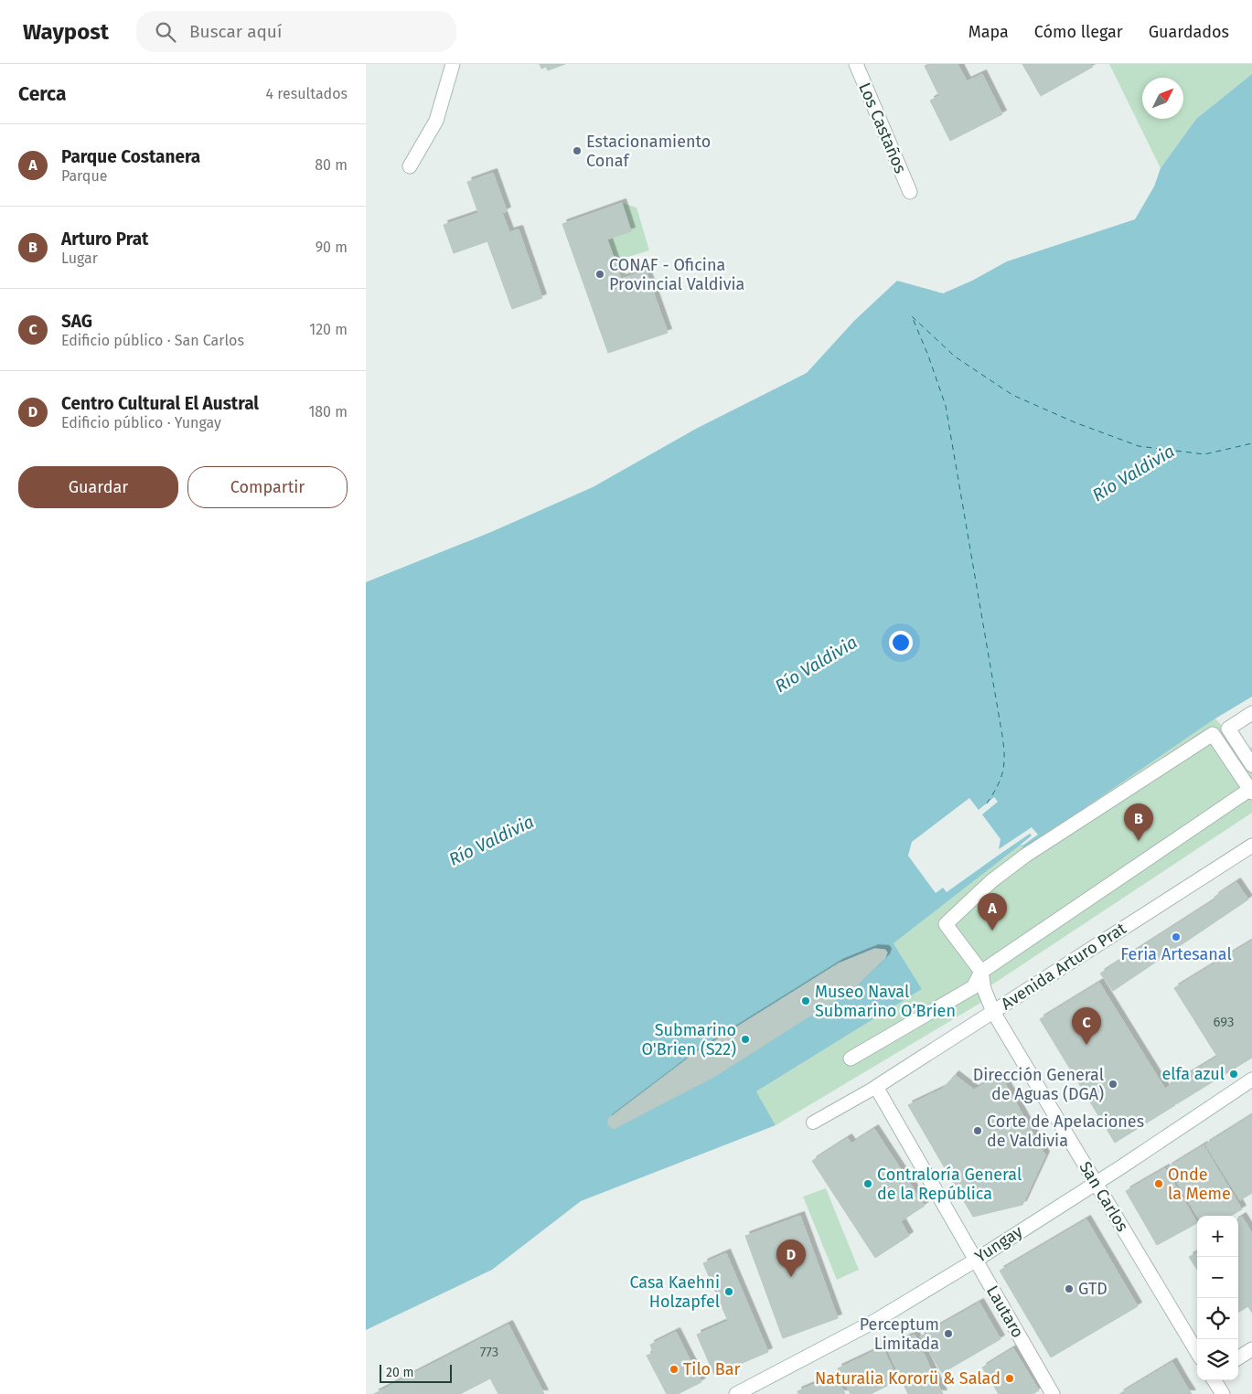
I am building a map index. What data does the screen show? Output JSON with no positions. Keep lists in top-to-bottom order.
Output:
{
  "streets": {
    "street": [
      "Los Castaños",
      "Avenida Arturo Prat",
      "San Carlos",
      "Yungay",
      "Lautaro"
    ]
  },
  "crossings": [
    ["Avenida Arturo Prat", "San Carlos"],
    ["Avenida Arturo Prat", "Lautaro"],
    ["San Carlos", "Yungay"],
    ["Yungay", "Lautaro"]
  ],
  "water": ["Río Valdivia"],
  "places": [
    "Estacionamiento Conaf",
    "CONAF - Oficina Provincial Valdivia",
    "Feria Artesanal",
    "Museo Naval Submarino O’Brien",
    "Submarino O'Brien (S22)",
    "elfa azul",
    "Dirección General de Aguas (DGA)",
    "Corte de Apelaciones de Valdivia",
    "Contraloría General de la República",
    "Onde la Meme",
    "GTD",
    "Casa Kaehni Holzapfel",
    "Perceptum Limitada",
    "Tilo Bar",
    "Naturalia Kororü & Salad"
  ],
  "house_numbers": ["693", "773"],
  "scale_bar": "20 m",
  "north": "top right",
  "page": {
    "header": "Waypost",
    "search": "Buscar aquí",
    "nav": ["Mapa", "Cómo llegar", "Guardados"],
    "heading": ["Cerca", "4 resultados"],
    "list": [
      {
        "mark": "A",
        "name": "Parque Costanera",
        "note": "Parque",
        "value": "80 m"
      },
      {
        "mark": "B",
        "name": "Arturo Prat",
        "note": "Lugar",
        "value": "90 m"
      },
      {
        "mark": "C",
        "name": "SAG",
        "note": "Edificio público · San Carlos",
        "value": "120 m"
      },
      {
        "mark": "D",
        "name": "Centro Cultural El Austral",
        "note": "Edificio público · Yungay",
        "value": "180 m"
      }
    ],
    "buttons": ["Guardar", "Compartir"],
    "pins": [
      "B",
      "A",
      "C",
      "D"
    ],
    "map_buttons": ["+", "−"],
    "scale": "20 m"
  }
}
